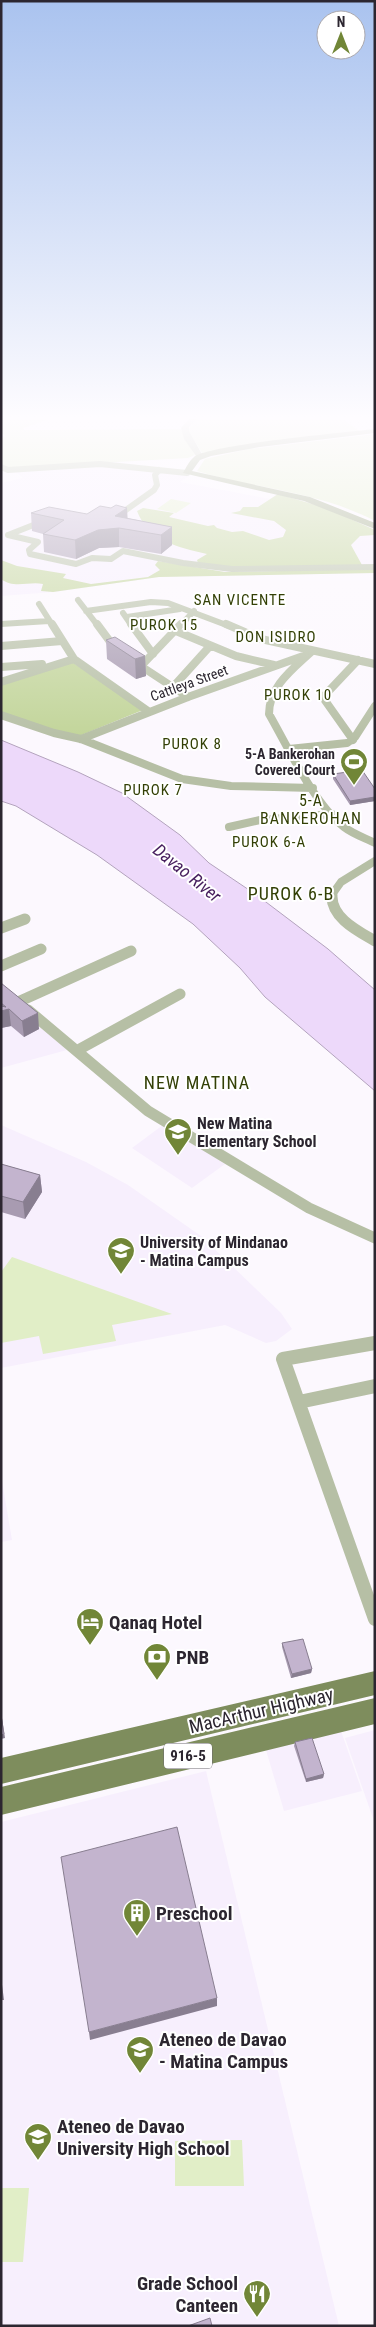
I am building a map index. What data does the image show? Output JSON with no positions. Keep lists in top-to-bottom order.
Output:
{
  "streets": {
    "main road": ["MacArthur Highway", "916-5"],
    "street": ["Cattleya Street"]
  },
  "districts": [
    "SAN VICENTE",
    "PUROK 15",
    "DON ISIDRO",
    "PUROK 10",
    "PUROK 8",
    "PUROK 7",
    "5-A BANKEROHAN",
    "PUROK 6-A",
    "PUROK 6-B",
    "NEW MATINA"
  ],
  "water": ["Davao River"],
  "places": {
    "sports": ["5-A Bankerohan Covered Court"],
    "school or university": [
      "New Matina Elementary School",
      "University of Mindanao - Matina Campus",
      "Ateneo de Davao - Matina Campus",
      "Ateneo de Davao University High School"
    ],
    "hotel": ["Qanaq Hotel"],
    "bank": ["PNB"],
    "building": ["Preschool"],
    "restaurant": ["Grade School Canteen"]
  },
  "north": "top"
}
